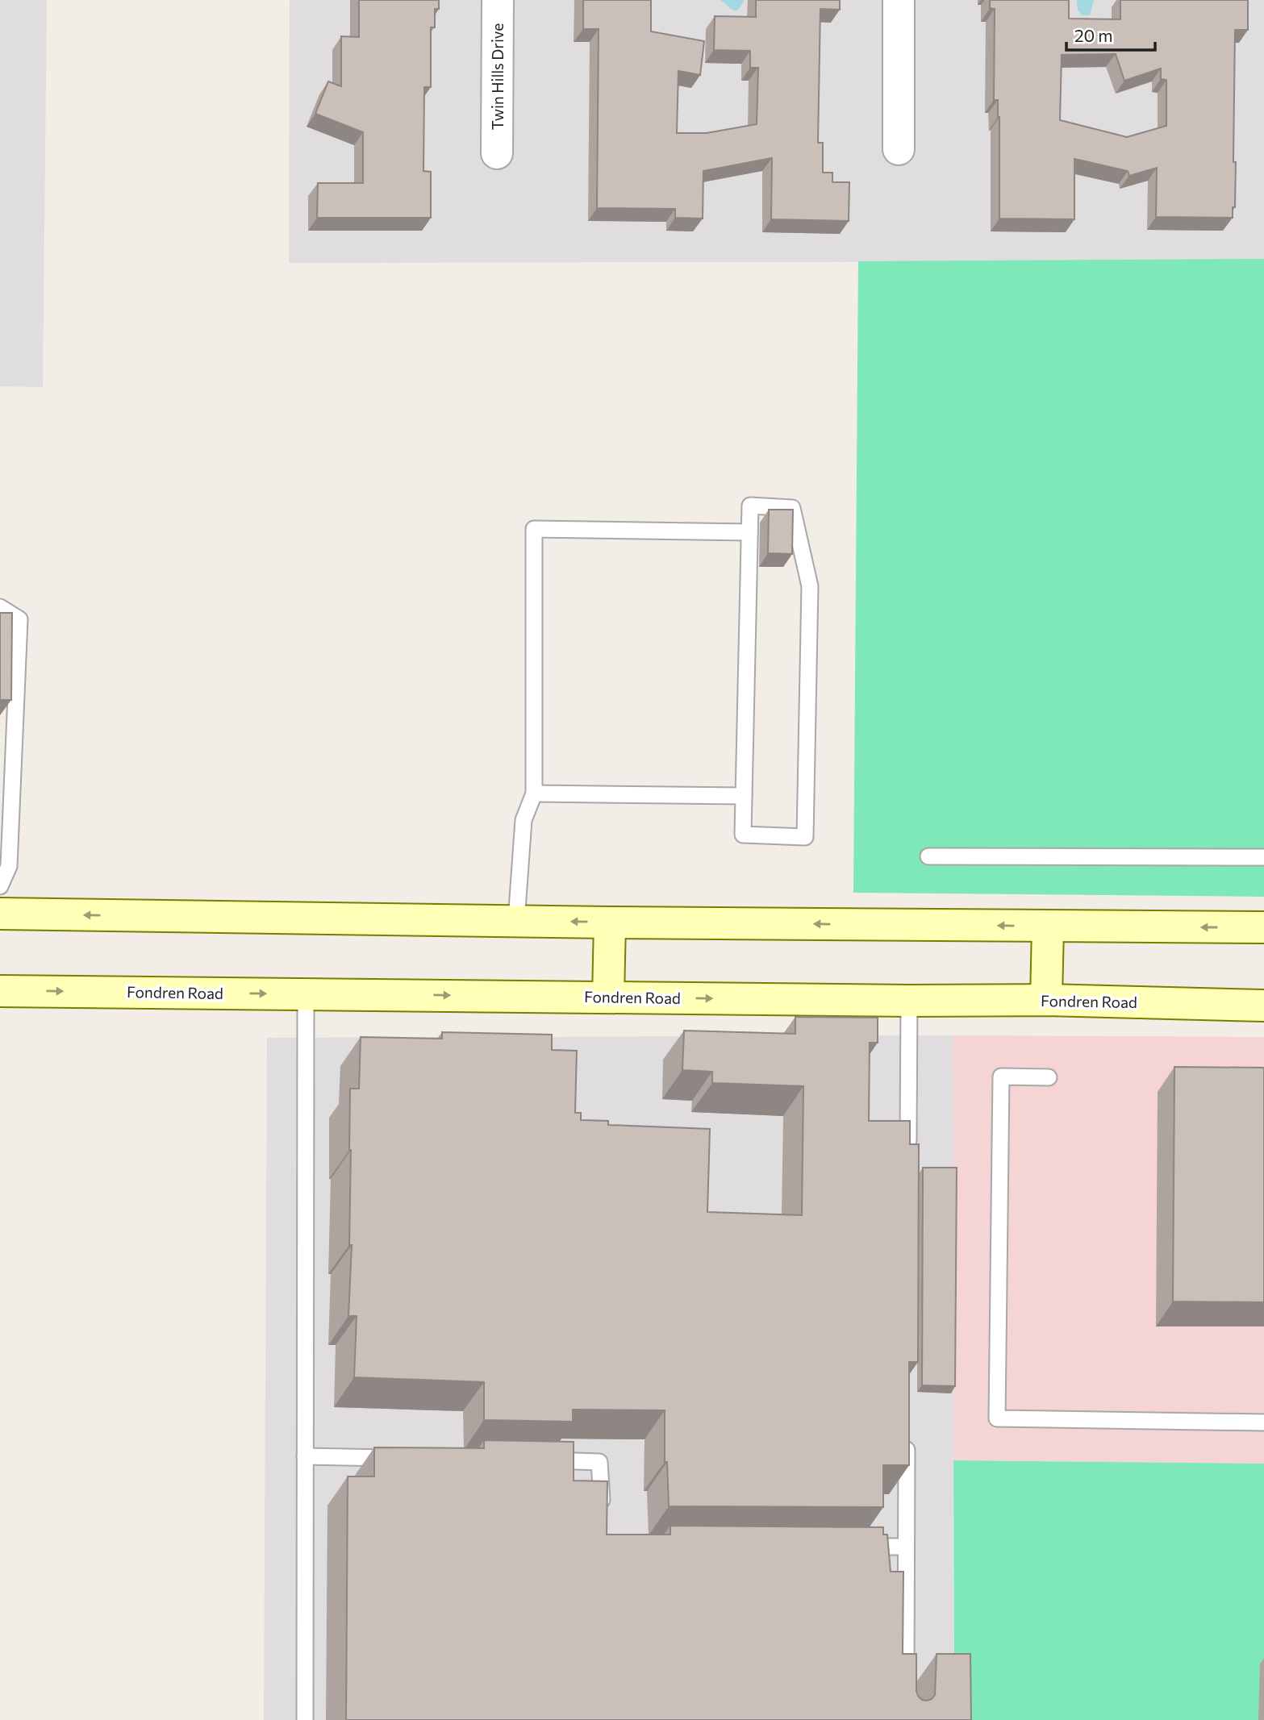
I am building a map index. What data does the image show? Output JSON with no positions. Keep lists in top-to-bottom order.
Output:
{
  "streets": {
    "main road": ["Fondren Road"],
    "street": ["Twin Hills Drive"]
  },
  "scale_bar": "20 m"
}
